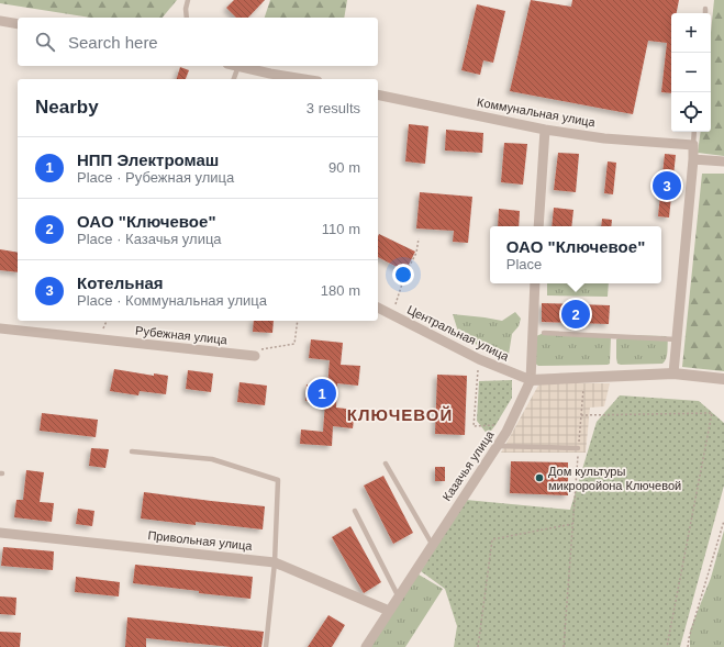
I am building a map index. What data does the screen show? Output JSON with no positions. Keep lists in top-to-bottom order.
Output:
{
  "streets": {
    "street": [
      "Коммунальная улица",
      "Центральная улица",
      "Рубежная улица",
      "Казачья улица",
      "Привольная улица"
    ]
  },
  "crossings": [
    ["Центральная улица", "Казачья улица"],
    ["Казачья улица", "Привольная улица"]
  ],
  "districts": ["КЛЮЧЕВОЙ"],
  "places": ["Дом культуры микроройона Ключевой"],
  "page": {
    "map_buttons": ["+", "−"],
    "search": "Search here",
    "heading": ["Nearby", "3 results"],
    "list": [
      {
        "mark": "1",
        "name": "НПП Электромаш",
        "note": "Place · Рубежная улица",
        "value": "90 m"
      },
      {
        "mark": "2",
        "name": "ОАО \"Ключевое\"",
        "note": "Place · Казачья улица",
        "value": "110 m"
      },
      {
        "mark": "3",
        "name": "Котельная",
        "note": "Place · Коммунальная улица",
        "value": "180 m"
      }
    ],
    "pins": ["3", "2", "1"],
    "popup": ["ОАО \"Ключевое\"", "Place"]
  }
}
